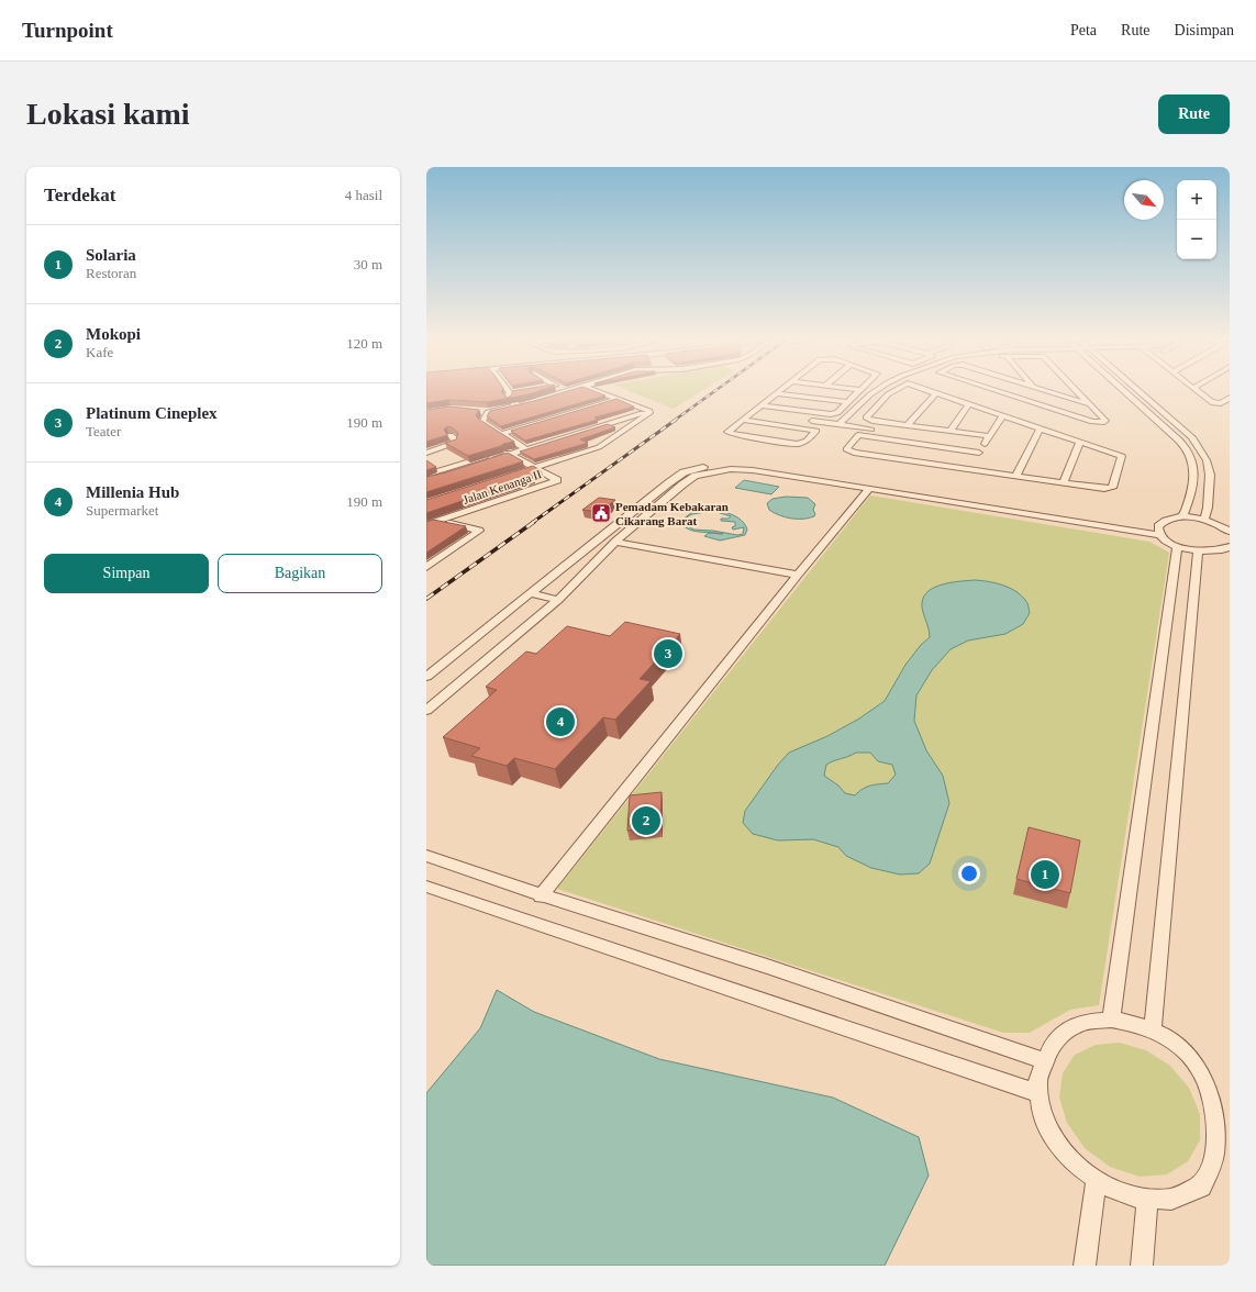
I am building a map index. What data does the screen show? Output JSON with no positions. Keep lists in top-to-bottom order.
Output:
{
  "streets": {
    "street": ["Jalan Kenanga II"]
  },
  "places": {
    "public building": ["Pemadam Kebakaran Cikarang Barat"]
  },
  "north": "bottom right",
  "page": {
    "header": "Turnpoint",
    "nav": ["Peta", "Rute", "Disimpan"],
    "buttons": [
      "Rute",
      ["Simpan", "Bagikan"]
    ],
    "title": "Lokasi kami",
    "heading": ["Terdekat", "4 hasil"],
    "map_buttons": ["+", "−"],
    "list": [
      {
        "mark": "1",
        "name": "Solaria",
        "note": "Restoran",
        "value": "30 m"
      },
      {
        "mark": "2",
        "name": "Mokopi",
        "note": "Kafe",
        "value": "120 m"
      },
      {
        "mark": "3",
        "name": "Platinum Cineplex",
        "note": "Teater",
        "value": "190 m"
      },
      {
        "mark": "4",
        "name": "Millenia Hub",
        "note": "Supermarket",
        "value": "190 m"
      }
    ],
    "pins": [
      "3",
      "4",
      "2",
      "1"
    ]
  }
}
